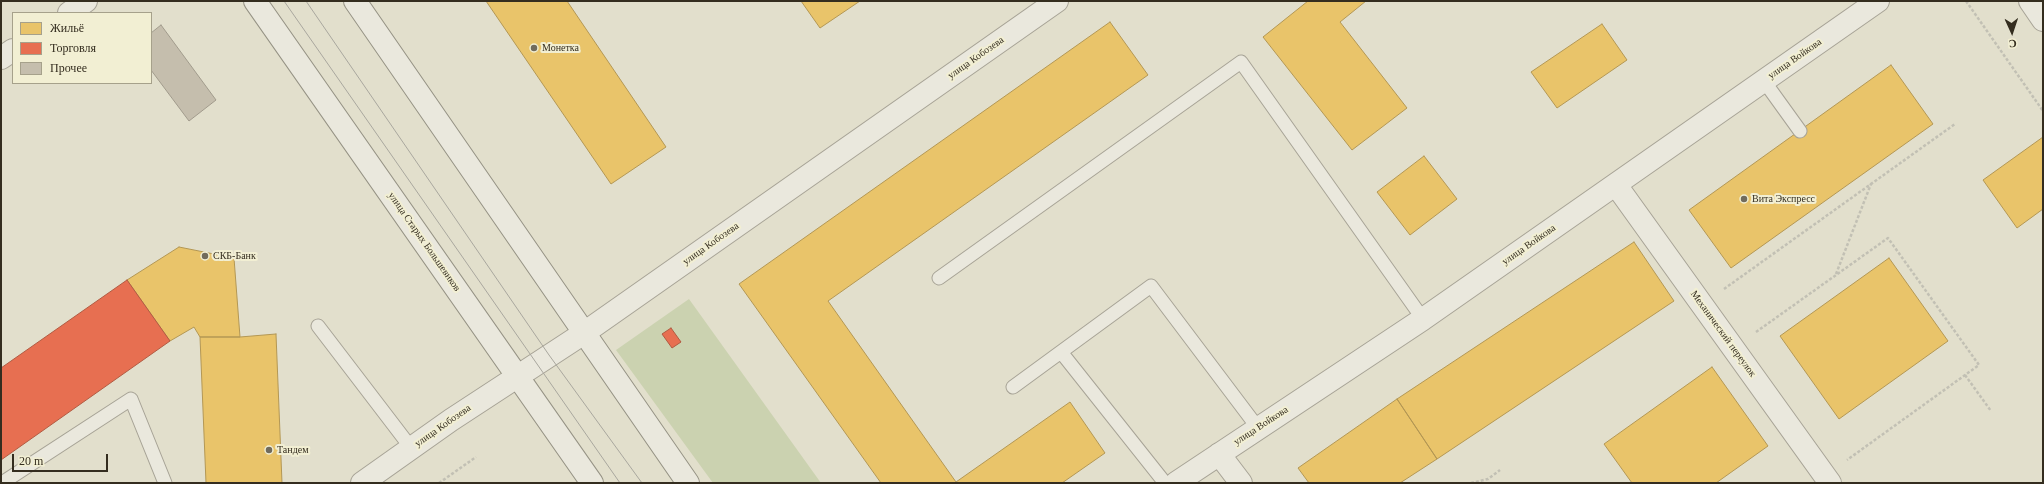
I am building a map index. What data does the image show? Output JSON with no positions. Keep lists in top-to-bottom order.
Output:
{
  "streets": {
    "street": [
      "улица Кобозева",
      "улица Войкова",
      "улица Старых Большевиков",
      "Механический переулок"
    ]
  },
  "crossings": [
    ["улица Кобозева", "улица Старых Большевиков"],
    ["улица Войкова", "Механический переулок"]
  ],
  "places": [
    "Монетка",
    "Вита Экспресс",
    "СКБ-Банк",
    "Тандем"
  ],
  "legend": ["Жильё", "Торговля", "Прочее"],
  "scale_bar": "20 m",
  "north": "bottom"
}
